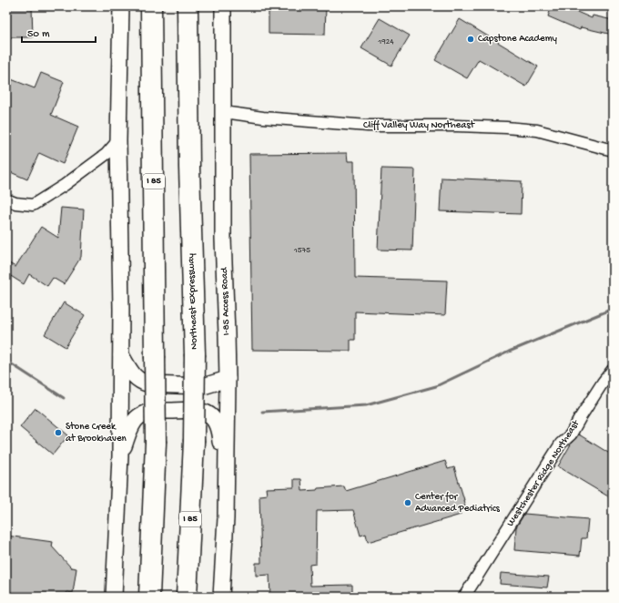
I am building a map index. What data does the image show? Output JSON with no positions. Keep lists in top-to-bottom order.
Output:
{
  "streets": {
    "highway": ["I 85", "Northeast Expressway"],
    "main road": ["I-85 Access Road"],
    "street": ["Cliff Valley Way Northeast", "Westchester Ridge Northeast"]
  },
  "crossings": [
    ["Cliff Valley Way Northeast", "I-85 Access Road"]
  ],
  "places": ["Capstone Academy", "Stone Creek at Brookhaven", "Center for Advanced Pediatrics"],
  "house_numbers": ["1924", "1575"],
  "scale_bar": "50 m"
}
